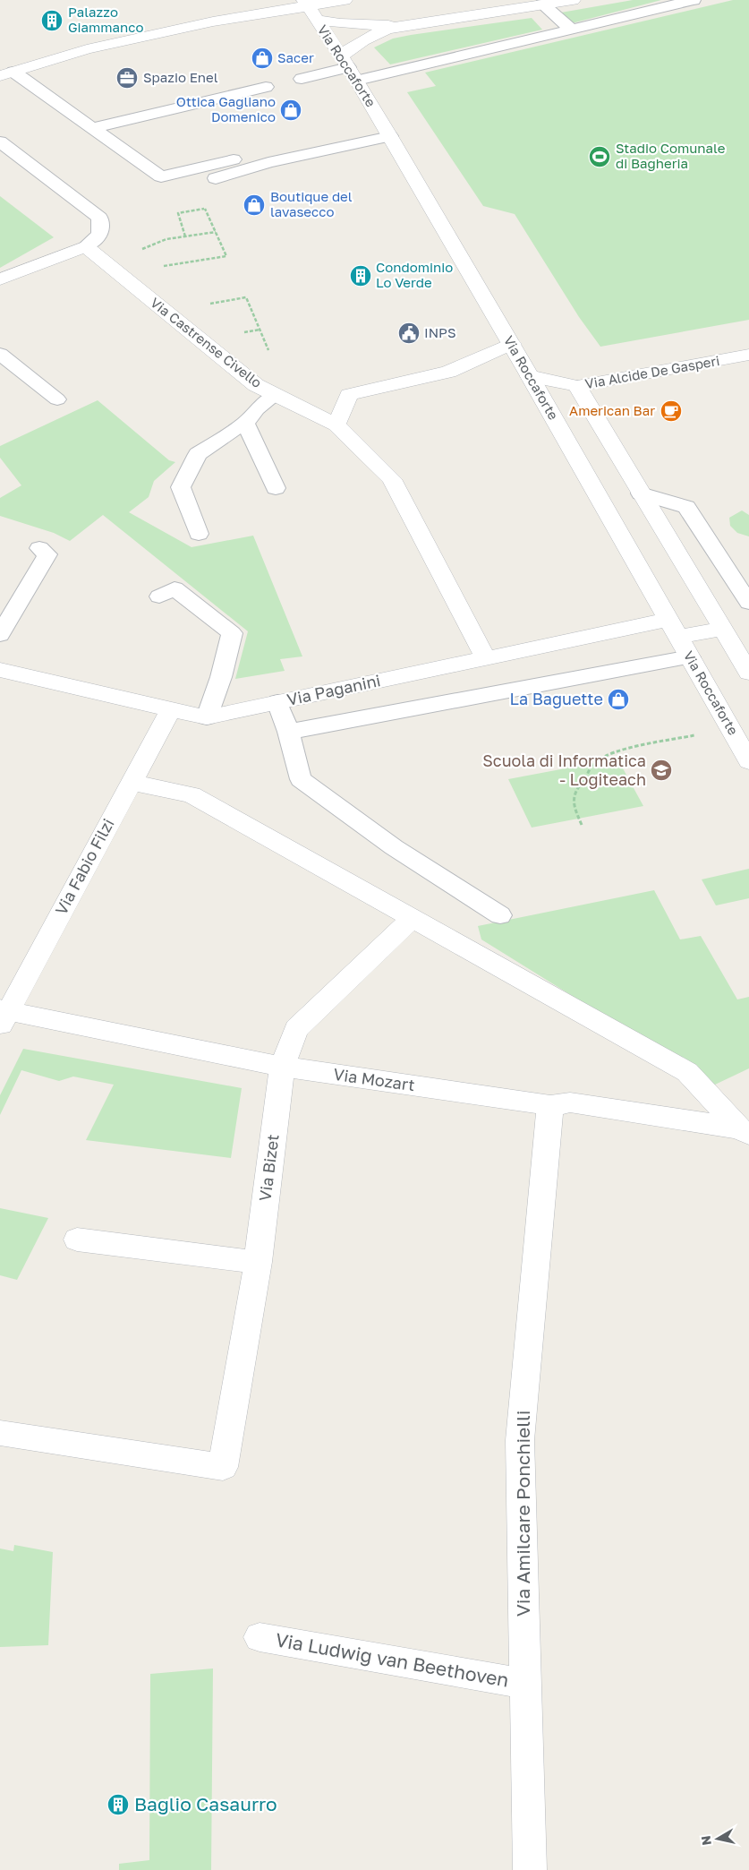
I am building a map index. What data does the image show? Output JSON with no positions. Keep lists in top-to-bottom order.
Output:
{
  "streets": {
    "street": [
      "Via Roccaforte",
      "Via Castrense Civello",
      "Via Alcide De Gasperi",
      "Via Paganini",
      "Via Fabio Filzi",
      "Via Mozart",
      "Via Bizet",
      "Via Amilcare Ponchielli",
      "Via Ludwig van Beethoven"
    ]
  },
  "crossings": [
    ["Via Roccaforte", "Via Alcide De Gasperi"],
    ["Via Roccaforte", "Via Paganini"],
    ["Via Castrense Civello", "Via Paganini"],
    ["Via Paganini", "Via Fabio Filzi"],
    ["Via Fabio Filzi", "Via Mozart"],
    ["Via Mozart", "Via Bizet"],
    ["Via Mozart", "Via Amilcare Ponchielli"],
    ["Via Amilcare Ponchielli", "Via Ludwig van Beethoven"]
  ],
  "places": {
    "building": ["Palazzo Giammanco", "Condominio Lo Verde", "Baglio Casaurro"],
    "shop": [
      "Sacer",
      "Ottica Gagliano Domenico",
      "Boutique del lavasecco",
      "La Baguette"
    ],
    "office": ["Spazio Enel"],
    "sports": ["Stadio Comunale di Bagheria"],
    "public building": ["INPS"],
    "cafe": ["American Bar"],
    "school or university": ["Scuola di Informatica - Logiteach"]
  },
  "north": "left"
}
